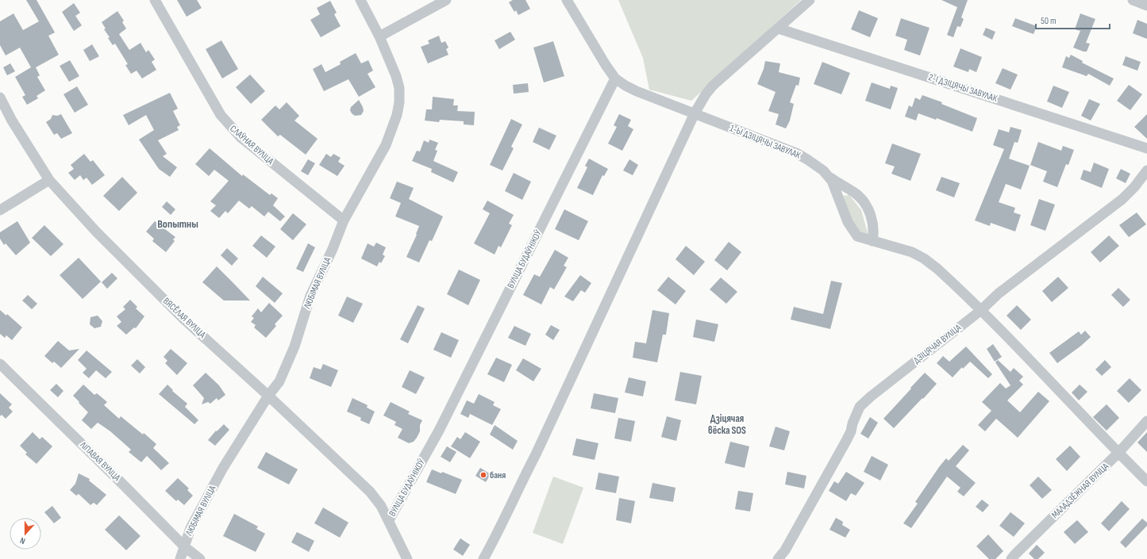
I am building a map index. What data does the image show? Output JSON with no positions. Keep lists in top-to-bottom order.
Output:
{
  "streets": {
    "street": [
      "2-І ДЗІЦЯЧЫ ЗАВУЛАК",
      "1-Ы ДЗІЦЯЧЫ ЗАВУЛАК",
      "СЛАЎНАЯ ВУЛІЦА",
      "ВУЛІЦА БУДАЎНІКОЎ",
      "ЛЮБІМАЯ ВУЛІЦА",
      "ВЯСЁЛАЯ ВУЛІЦА",
      "ДЗІЦЯЧАЯ ВУЛІЦА",
      "ЛІПАВАЯ ВУЛІЦА",
      "МАЛАДЗЁЖНАЯ ВУЛІЦА"
    ]
  },
  "crossings": [
    ["1-Ы ДЗІЦЯЧЫ ЗАВУЛАК", "ВУЛІЦА БУДАЎНІКОЎ"],
    ["1-Ы ДЗІЦЯЧЫ ЗАВУЛАК", "ДЗІЦЯЧАЯ ВУЛІЦА"],
    ["1-Ы ДЗІЦЯЧЫ ЗАВУЛАК", "МАЛАДЗЁЖНАЯ ВУЛІЦА"],
    ["СЛАЎНАЯ ВУЛІЦА", "ЛЮБІМАЯ ВУЛІЦА"],
    ["ВУЛІЦА БУДАЎНІКОЎ", "ВЯСЁЛАЯ ВУЛІЦА"],
    ["ЛЮБІМАЯ ВУЛІЦА", "ВЯСЁЛАЯ ВУЛІЦА"],
    ["ЛЮБІМАЯ ВУЛІЦА", "ЛІПАВАЯ ВУЛІЦА"]
  ],
  "districts": ["Вопытны", "Дзіцячая вёска SOS"],
  "places": ["баня"],
  "scale_bar": "50 m",
  "north": "bottom"
}
